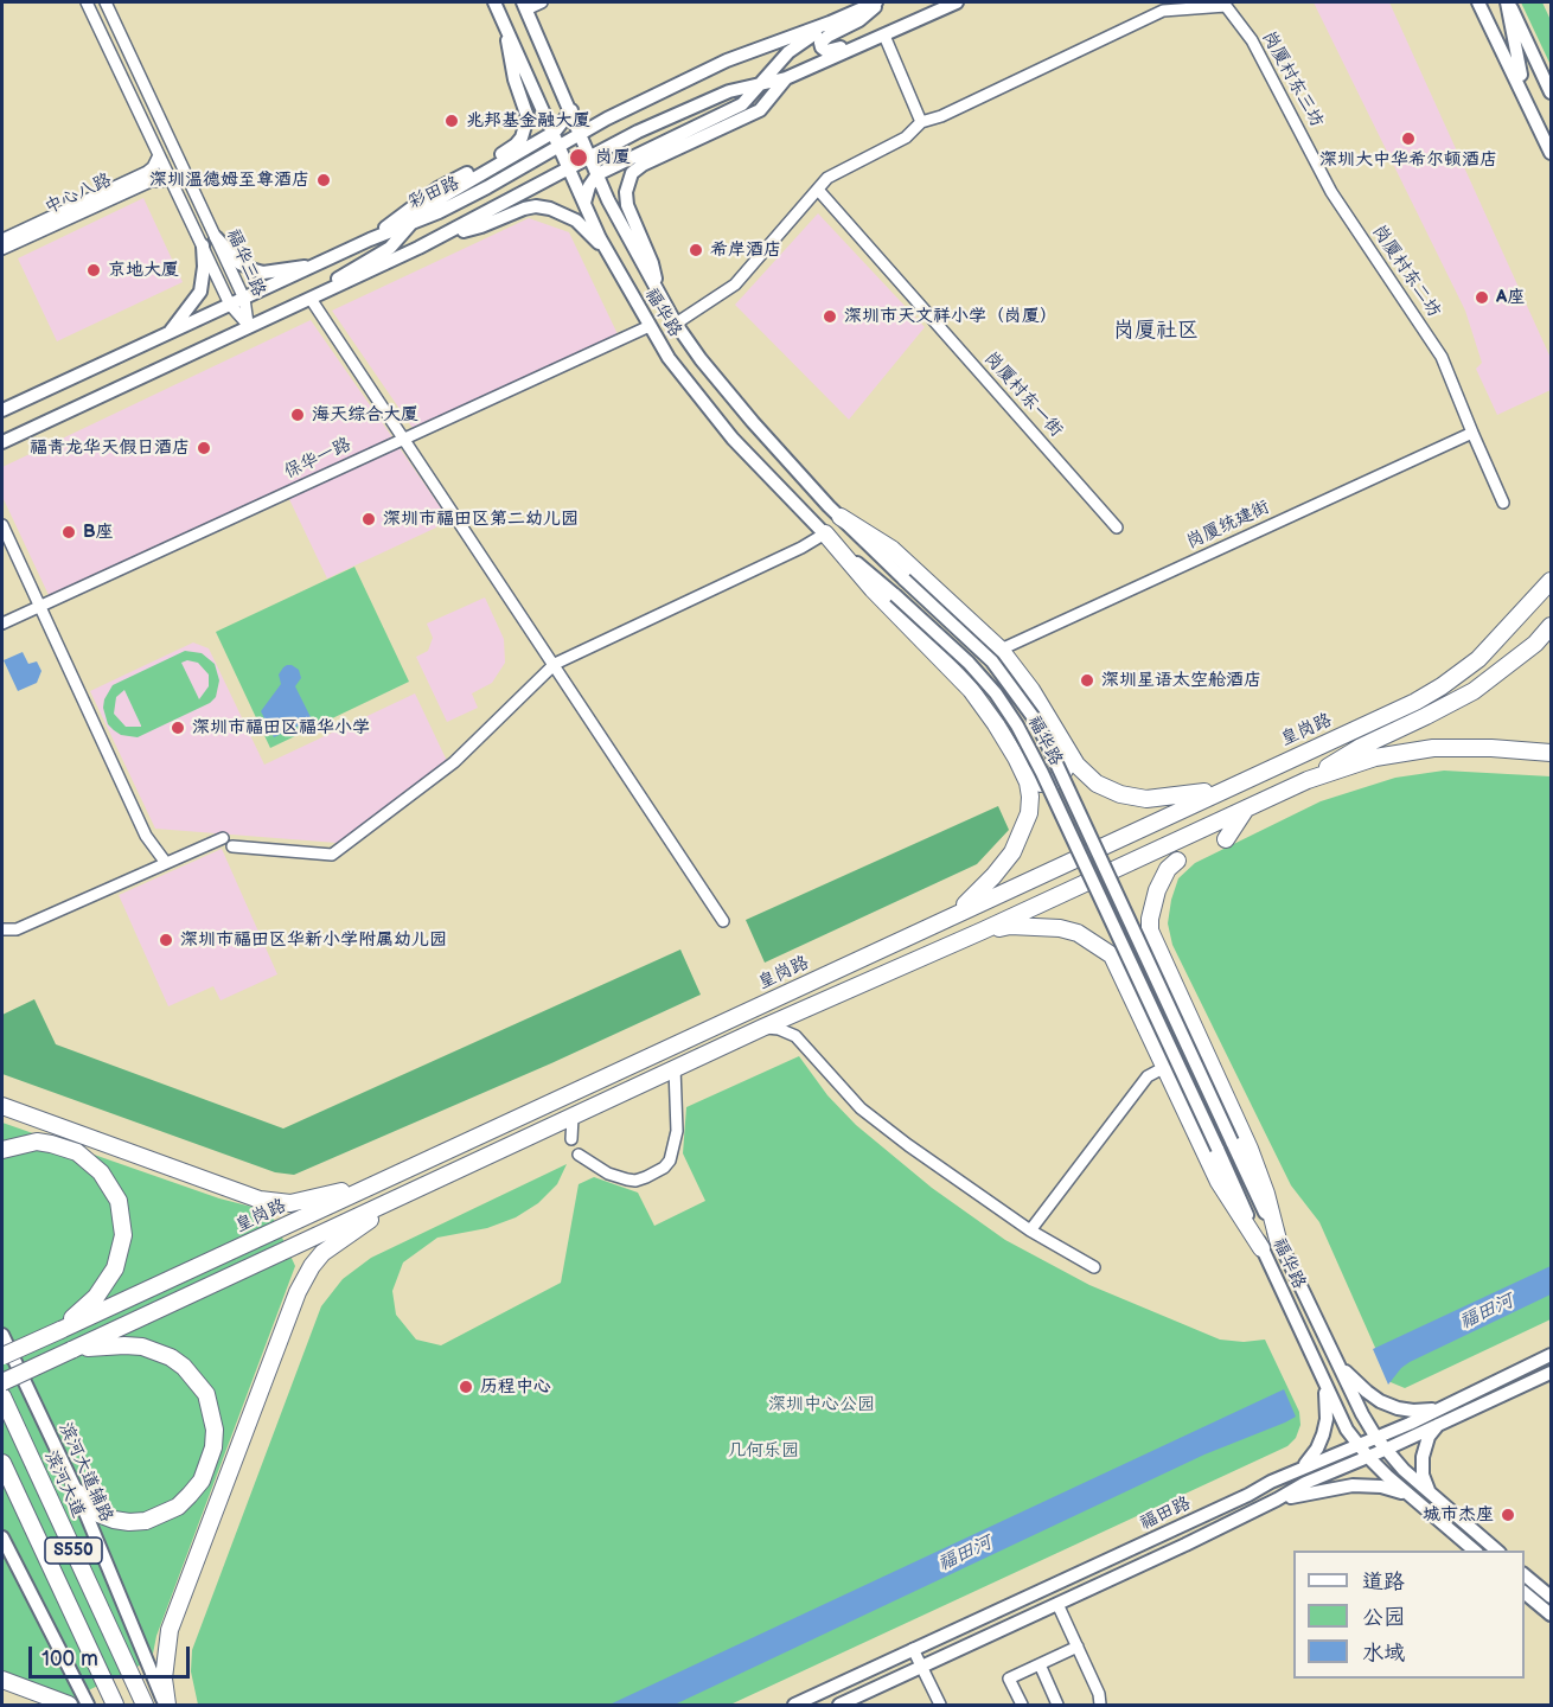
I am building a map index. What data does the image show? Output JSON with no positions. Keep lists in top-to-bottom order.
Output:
{
  "streets": {
    "highway": ["皇岗路", "滨河大道", "S550"],
    "main road": [
      "彩田路",
      "福华路",
      "滨河大道辅路",
      "福田路"
    ],
    "street": [
      "岗厦村东三坊",
      "中心八路",
      "福华三路",
      "岗厦村东二坊",
      "岗厦村东一街",
      "保华一路",
      "岗厦统建街"
    ]
  },
  "crossings": [
    ["岗厦村东三坊", "岗厦村东二坊"],
    ["彩田路", "福华三路"],
    ["彩田路", "福华路"],
    ["中心八路", "福华三路"],
    ["岗厦村东二坊", "岗厦统建街"],
    ["福华路", "保华一路"],
    ["福华路", "福田路"]
  ],
  "districts": ["岗厦社区"],
  "water": ["福田河"],
  "parks": ["深圳中心公园", "几何乐园"],
  "places": [
    "兆邦基金融大厦",
    "深圳大中华希尔顿酒店",
    "岗厦",
    "深圳温德姆至尊酒店",
    "希岸酒店",
    "京地大厦",
    "A座",
    "深圳市天文祥小学（岗厦）",
    "海天综合大厦",
    "福青龙华天假日酒店",
    "深圳市福田区第二幼儿园",
    "B座",
    "深圳星语太空舱酒店",
    "深圳市福田区福华小学",
    "深圳市福田区华新小学附属幼儿园",
    "历程中心",
    "城市杰座"
  ],
  "legend": ["道路", "公园", "水域"],
  "scale_bar": "100 m"
}
